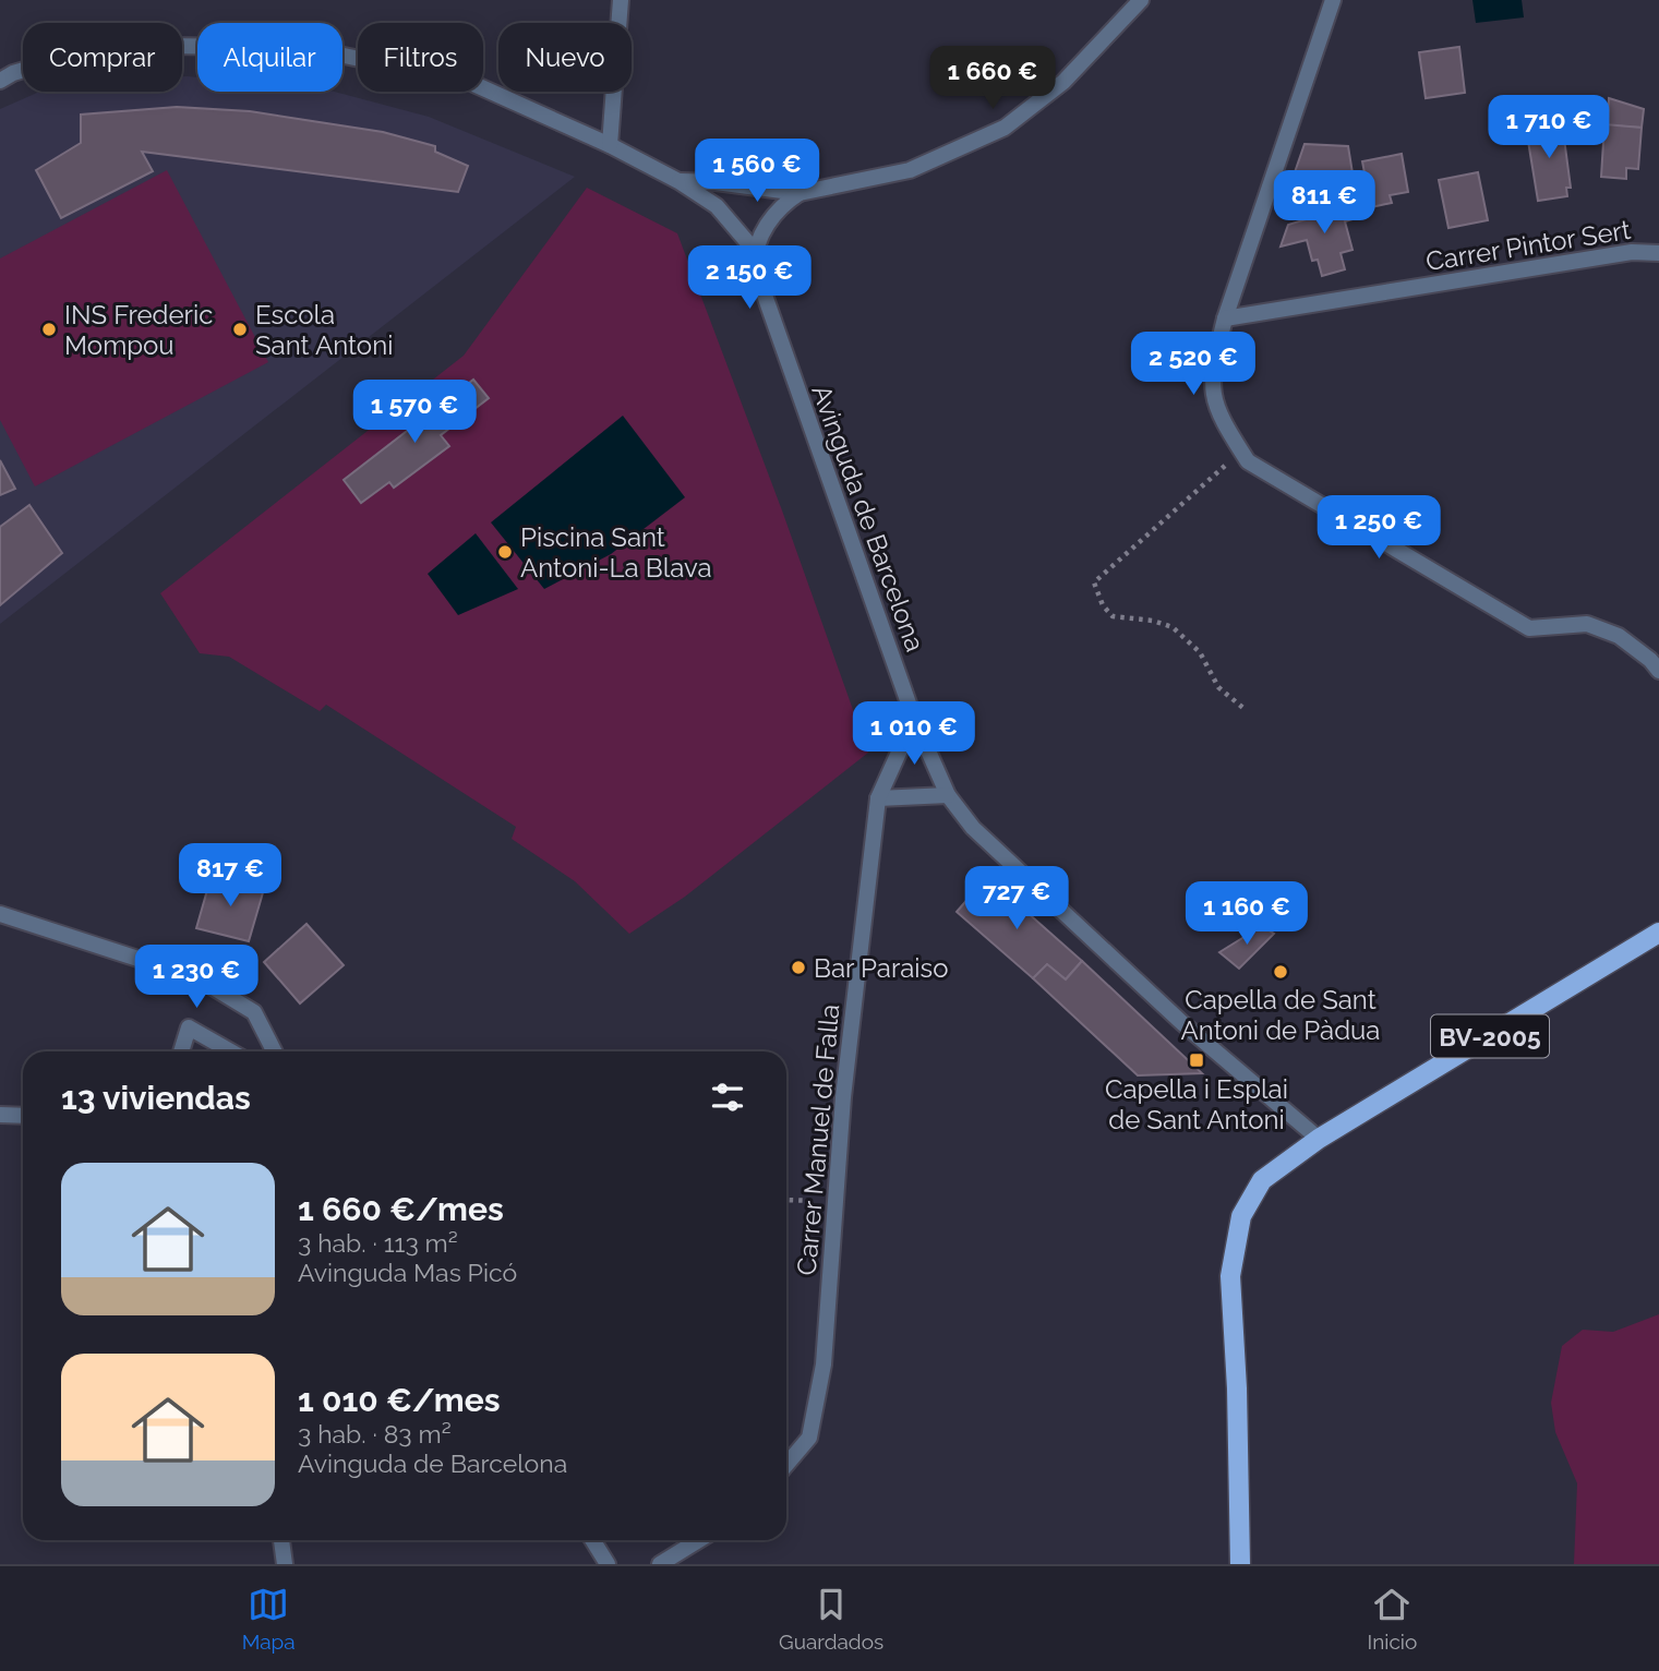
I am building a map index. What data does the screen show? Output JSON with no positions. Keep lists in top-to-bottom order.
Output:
{
  "streets": {
    "main road": ["BV-2005"],
    "street": ["Carrer Pintor Sert", "Avinguda de Barcelona", "Carrer Manuel de Falla"]
  },
  "crossings": [
    ["Avinguda de Barcelona", "BV-2005"],
    ["Avinguda de Barcelona", "Carrer Manuel de Falla"]
  ],
  "places": {
    "other": [
      "INS Frederic Mompou",
      "Escola Sant Antoni",
      "Piscina Sant Antoni-La Blava",
      "Bar Paraiso",
      "Capella de Sant Antoni de Pàdua"
    ],
    "transit": ["Capella i Esplai de Sant Antoni"]
  },
  "page": {
    "chip": [
      "Comprar",
      "Alquilar",
      "Filtros",
      "Nuevo"
    ],
    "price": [
      "1 660 €",
      "1 710 €",
      "1 560 €",
      "811 €",
      "2 150 €",
      "2 520 €",
      "1 570 €",
      "1 250 €",
      "1 010 €",
      "817 €",
      "727 €",
      "1 160 €",
      "1 230 €"
    ],
    "heading": "13 viviendas",
    "list": [
      {
        "name": "1 660 €/mes",
        "note": "3 hab. · 113 m² · Avinguda Mas Picó"
      },
      {
        "name": "1 010 €/mes",
        "note": "3 hab. · 83 m² · Avinguda de Barcelona"
      }
    ],
    "tabs": ["Mapa", "Guardados", "Inicio"]
  }
}
